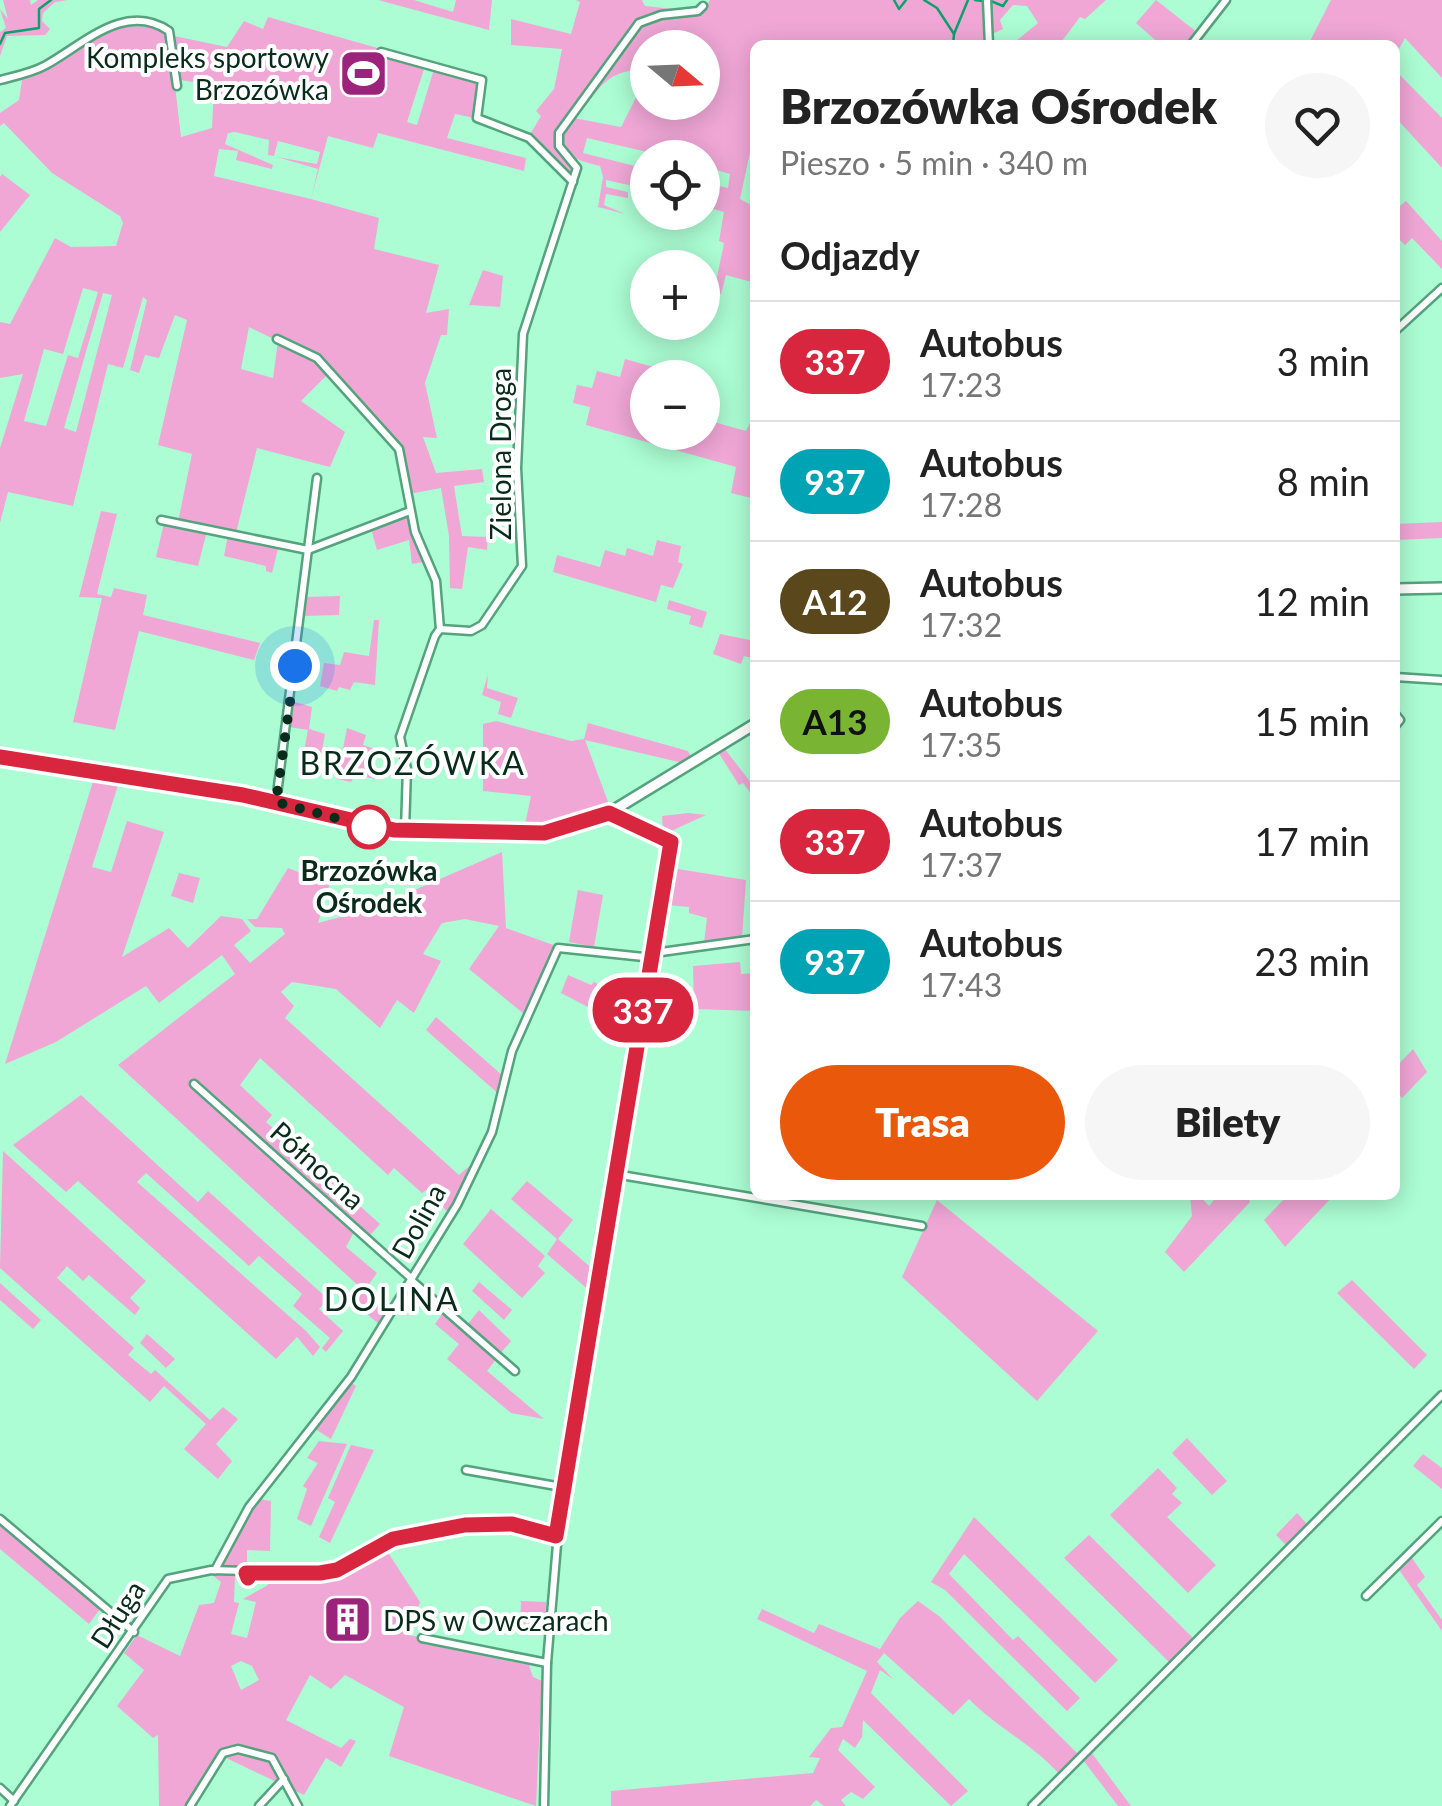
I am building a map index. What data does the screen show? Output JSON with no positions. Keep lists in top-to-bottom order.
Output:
{
  "streets": {
    "street": [
      "Zielona Droga",
      "Północna",
      "Dolina",
      "Długa"
    ]
  },
  "crossings": [
    ["Północna", "Dolina"],
    ["Dolina", "Długa"]
  ],
  "districts": ["BRZOZÓWKA", "DOLINA"],
  "places": {
    "sports": ["Kompleks sportowy Brzozówka"],
    "other": ["Brzozówka Ośrodek"],
    "building": ["DPS w Owczarach"]
  },
  "lines": ["bus line 337"],
  "north": "right",
  "page": {
    "on_map": "337",
    "map_buttons": ["+", "−"],
    "heading": [
      ["Brzozówka Ośrodek", "Pieszo · 5 min · 340 m"],
      "Odjazdy"
    ],
    "list": [
      {
        "mark": "337",
        "name": "Autobus",
        "note": "17:23",
        "value": "3 min"
      },
      {
        "mark": "937",
        "name": "Autobus",
        "note": "17:28",
        "value": "8 min"
      },
      {
        "mark": "A12",
        "name": "Autobus",
        "note": "17:32",
        "value": "12 min"
      },
      {
        "mark": "A13",
        "name": "Autobus",
        "note": "17:35",
        "value": "15 min"
      },
      {
        "mark": "337",
        "name": "Autobus",
        "note": "17:37",
        "value": "17 min"
      },
      {
        "mark": "937",
        "name": "Autobus",
        "note": "17:43",
        "value": "23 min"
      }
    ],
    "buttons": ["Trasa", "Bilety"]
  }
}
